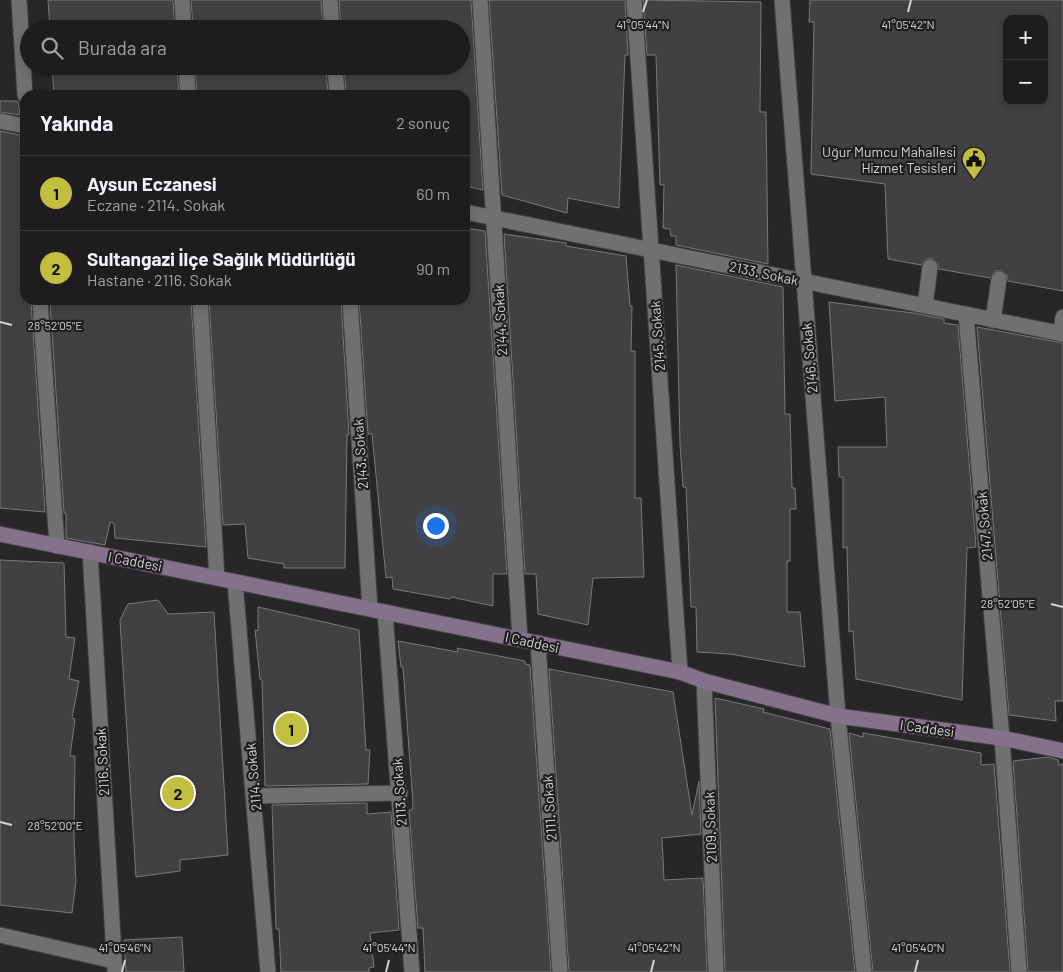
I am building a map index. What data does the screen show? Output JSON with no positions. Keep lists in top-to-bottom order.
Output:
{
  "streets": {
    "street": [
      "2133. Sokak",
      "2144. Sokak",
      "2145. Sokak",
      "2146. Sokak",
      "2143. Sokak",
      "2147. Sokak",
      "I Caddesi",
      "2116. Sokak",
      "2114. Sokak",
      "2113. Sokak",
      "2111. Sokak",
      "2109. Sokak"
    ]
  },
  "crossings": [
    ["2133. Sokak", "2144. Sokak"],
    ["2133. Sokak", "2145. Sokak"],
    ["2133. Sokak", "2146. Sokak"],
    ["2133. Sokak", "2147. Sokak"],
    ["2144. Sokak", "I Caddesi"],
    ["2145. Sokak", "I Caddesi"],
    ["2146. Sokak", "I Caddesi"],
    ["2143. Sokak", "I Caddesi"],
    ["2143. Sokak", "2113. Sokak"],
    ["2147. Sokak", "I Caddesi"],
    ["I Caddesi", "2116. Sokak"],
    ["I Caddesi", "2114. Sokak"],
    ["I Caddesi", "2113. Sokak"],
    ["I Caddesi", "2111. Sokak"],
    ["I Caddesi", "2109. Sokak"]
  ],
  "places": {
    "public building": ["Uğur Mumcu Mahallesi Hizmet Tesisleri"]
  },
  "page": {
    "map_buttons": ["+", "−"],
    "search": "Burada ara",
    "heading": ["Yakında", "2 sonuç"],
    "list": [
      {
        "mark": "1",
        "name": "Aysun Eczanesi",
        "note": "Eczane · 2114. Sokak",
        "value": "60 m"
      },
      {
        "mark": "2",
        "name": "Sultangazi İlçe Sağlık Müdürlüğü",
        "note": "Hastane · 2116. Sokak",
        "value": "90 m"
      }
    ],
    "pins": ["1", "2"]
  },
  "coordinates": [
    "41°05'44\"N",
    "41°05'42\"N",
    "28°52'05\"E",
    "28°52'00\"E",
    "41°05'46\"N",
    "41°05'40\"N"
  ]
}
